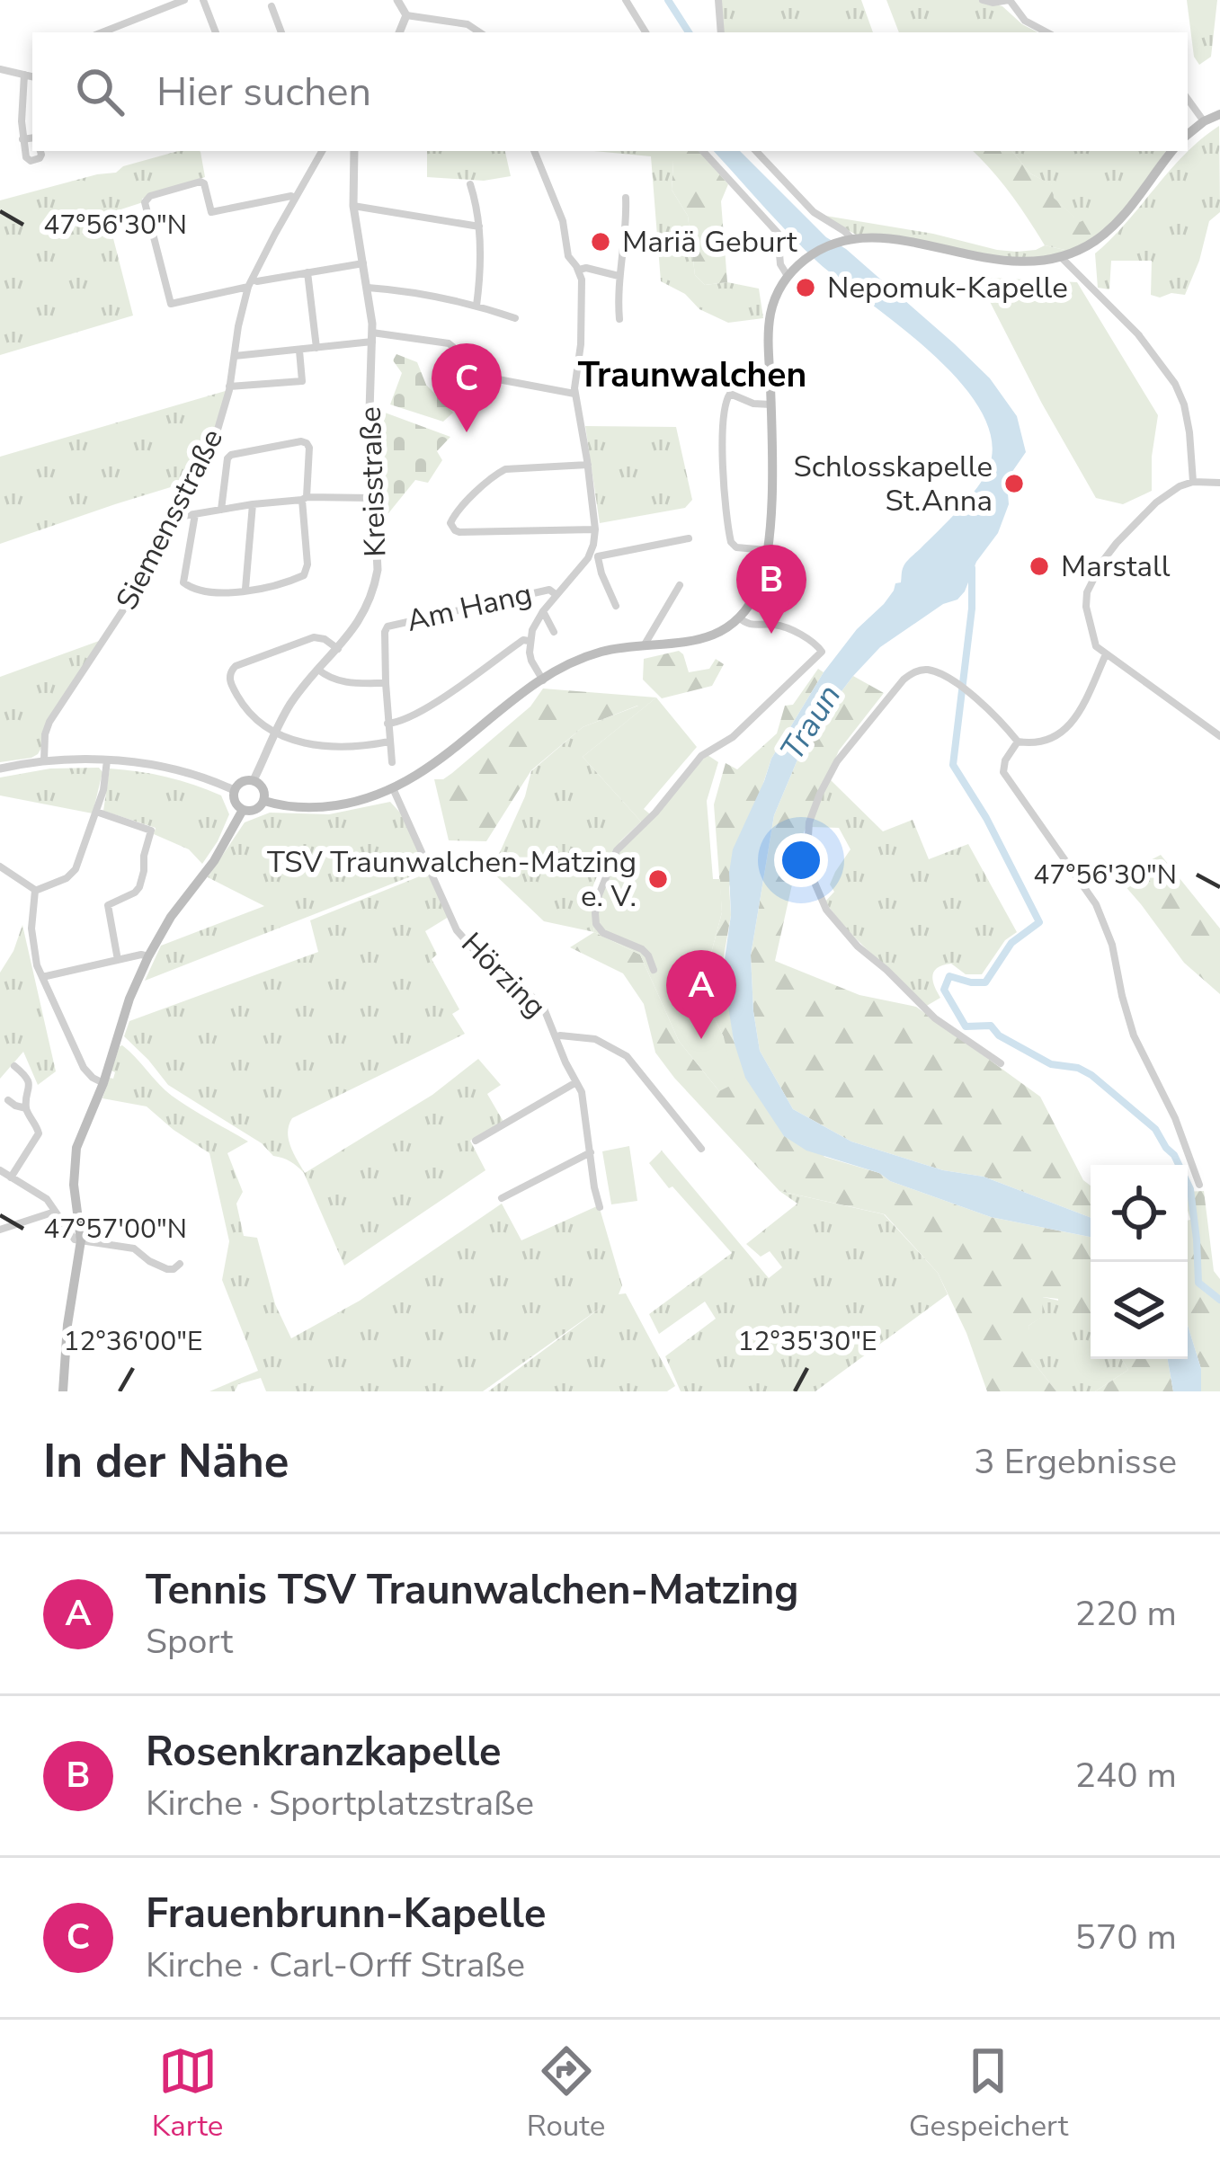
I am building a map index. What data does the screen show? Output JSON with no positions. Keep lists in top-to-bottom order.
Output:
{
  "streets": {
    "street": [
      "Kreisstraße",
      "Siemensstraße",
      "Am Hang",
      "Hörzing"
    ]
  },
  "districts": ["Traunwalchen"],
  "water": ["Traun"],
  "places": [
    "Mariä Geburt",
    "Nepomuk-Kapelle",
    "Schlosskapelle St.Anna",
    "Marstall",
    "TSV Traunwalchen-Matzing e. V."
  ],
  "page": {
    "search": "Hier suchen",
    "pins": ["C", "B", "A"],
    "heading": ["In der Nähe", "3 Ergebnisse"],
    "list": [
      {
        "mark": "A",
        "name": "Tennis TSV Traunwalchen-Matzing",
        "note": "Sport",
        "value": "220 m"
      },
      {
        "mark": "B",
        "name": "Rosenkranzkapelle",
        "note": "Kirche · Sportplatzstraße",
        "value": "240 m"
      },
      {
        "mark": "C",
        "name": "Frauenbrunn-Kapelle",
        "note": "Kirche · Carl-Orff Straße",
        "value": "570 m"
      }
    ],
    "nav": ["Karte", "Route", "Gespeichert"]
  },
  "coordinates": [
    "47°56'30\"N",
    "47°57'00\"N",
    "12°36'00\"E",
    "12°35'30\"E"
  ]
}
